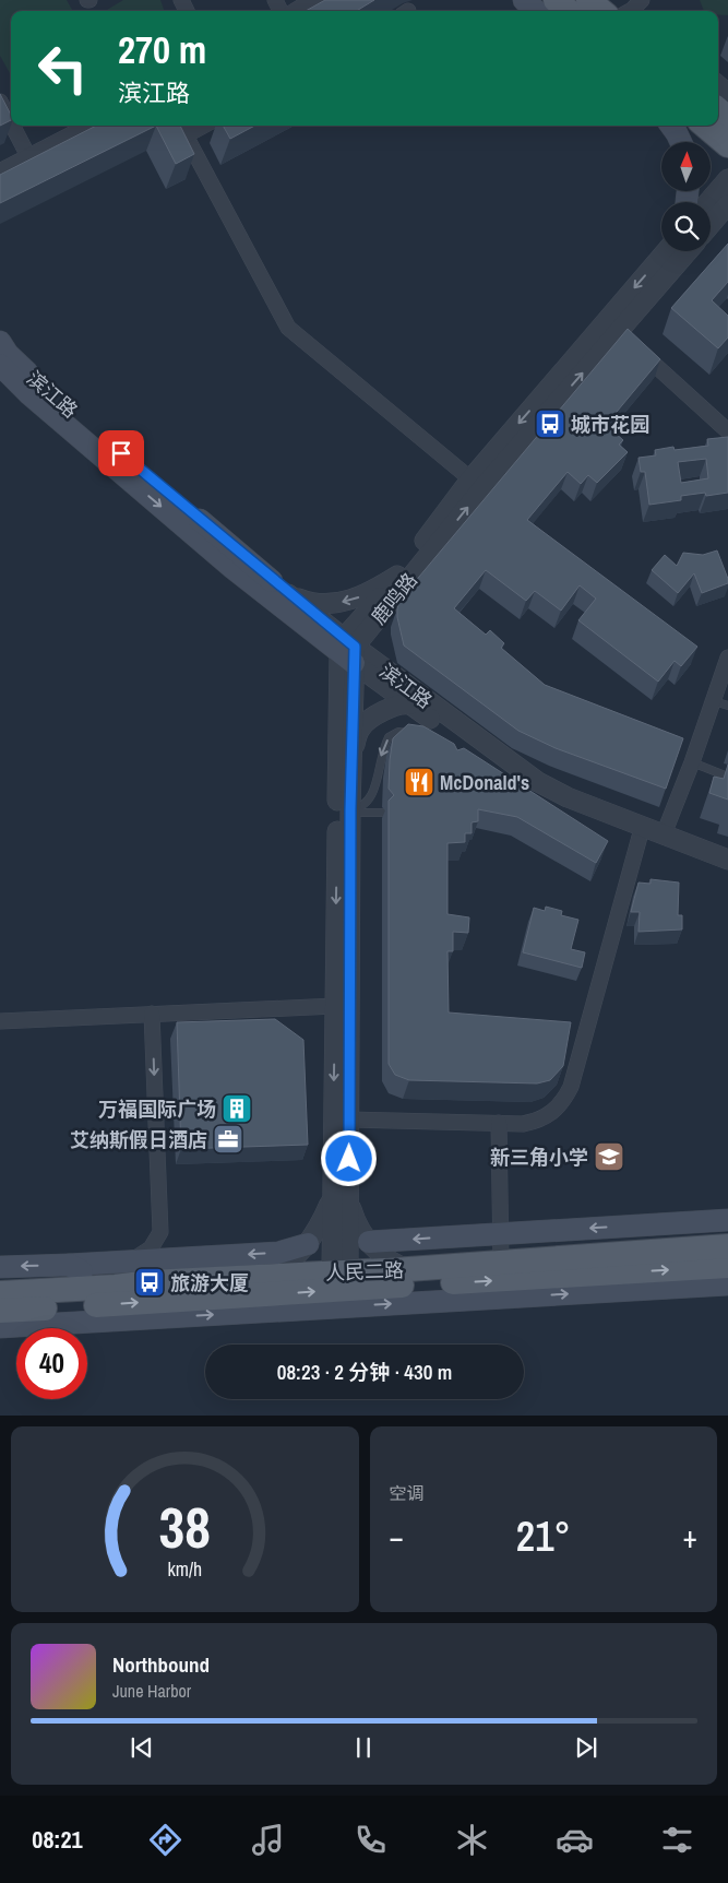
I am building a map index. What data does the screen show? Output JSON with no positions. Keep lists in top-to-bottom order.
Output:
{
  "streets": {
    "main road": ["滨江路", "人民二路"],
    "street": ["鹿鸣路"]
  },
  "crossings": [
    ["滨江路", "鹿鸣路"]
  ],
  "places": {
    "bus stop": ["城市花园", "旅游大厦"],
    "restaurant": ["McDonald's"],
    "building": ["万福国际广场"],
    "office": ["艾纳斯假日酒店"],
    "school or university": ["新三角小学"]
  },
  "north": "top",
  "page": {
    "turn": ["270 m", "滨江路"],
    "limit": "40",
    "trip": "08:23 · 2 分钟 · 430 m",
    "tile": "空调",
    "heat": ["−", "21°", "+"],
    "song": ["Northbound", "June Harbor"],
    "tabs": "08:21",
    "gauge": ["38", "km/h"]
  }
}
